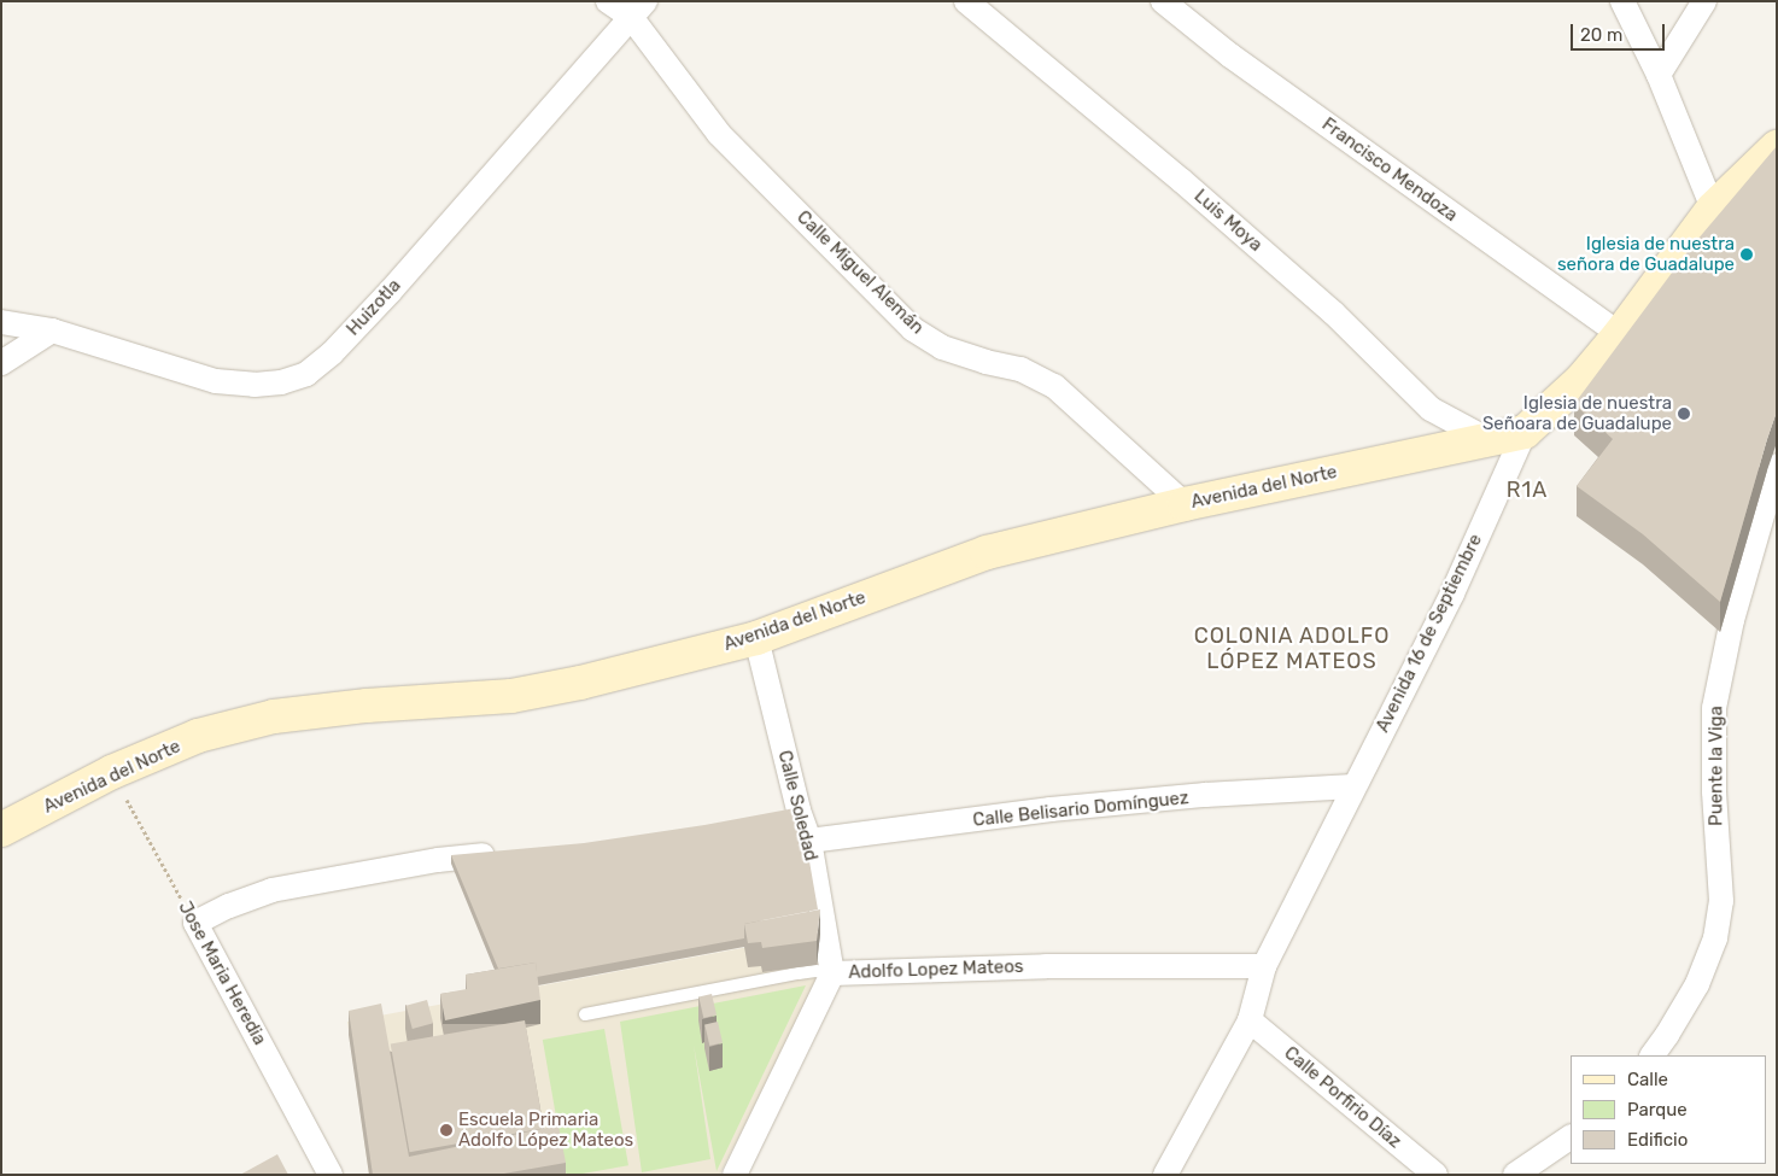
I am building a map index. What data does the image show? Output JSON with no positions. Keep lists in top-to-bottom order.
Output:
{
  "streets": {
    "street": [
      "Francisco Mendoza",
      "Luis Moya",
      "Calle Miguel Alemán",
      "Huizotla",
      "Avenida del Norte",
      "Avenida 16 de Septiembre",
      "Puente la Viga",
      "Calle Soledad",
      "Calle Belisario Domínguez",
      "Adolfo Lopez Mateos",
      "Jose Maria Heredia",
      "Calle Porfirio Díaz"
    ]
  },
  "crossings": [
    ["Francisco Mendoza", "Avenida 16 de Septiembre"],
    ["Luis Moya", "Avenida del Norte"],
    ["Calle Miguel Alemán", "Huizotla"],
    ["Calle Miguel Alemán", "Avenida del Norte"],
    ["Avenida del Norte", "Avenida 16 de Septiembre"],
    ["Avenida del Norte", "Calle Soledad"],
    ["Avenida del Norte", "Jose Maria Heredia"],
    ["Avenida 16 de Septiembre", "Calle Belisario Domínguez"],
    ["Avenida 16 de Septiembre", "Adolfo Lopez Mateos"],
    ["Avenida 16 de Septiembre", "Calle Porfirio Díaz"],
    ["Calle Soledad", "Calle Belisario Domínguez"],
    ["Calle Soledad", "Adolfo Lopez Mateos"]
  ],
  "districts": ["R1A", "COLONIA ADOLFO LÓPEZ MATEOS"],
  "places": ["Iglesia de nuestra señora de Guadalupe", "Iglesia de nuestra Señoara de Guadalupe", "Escuela Primaria Adolfo López Mateos"],
  "legend": ["Calle", "Parque", "Edificio"],
  "scale_bar": "20 m"
}
